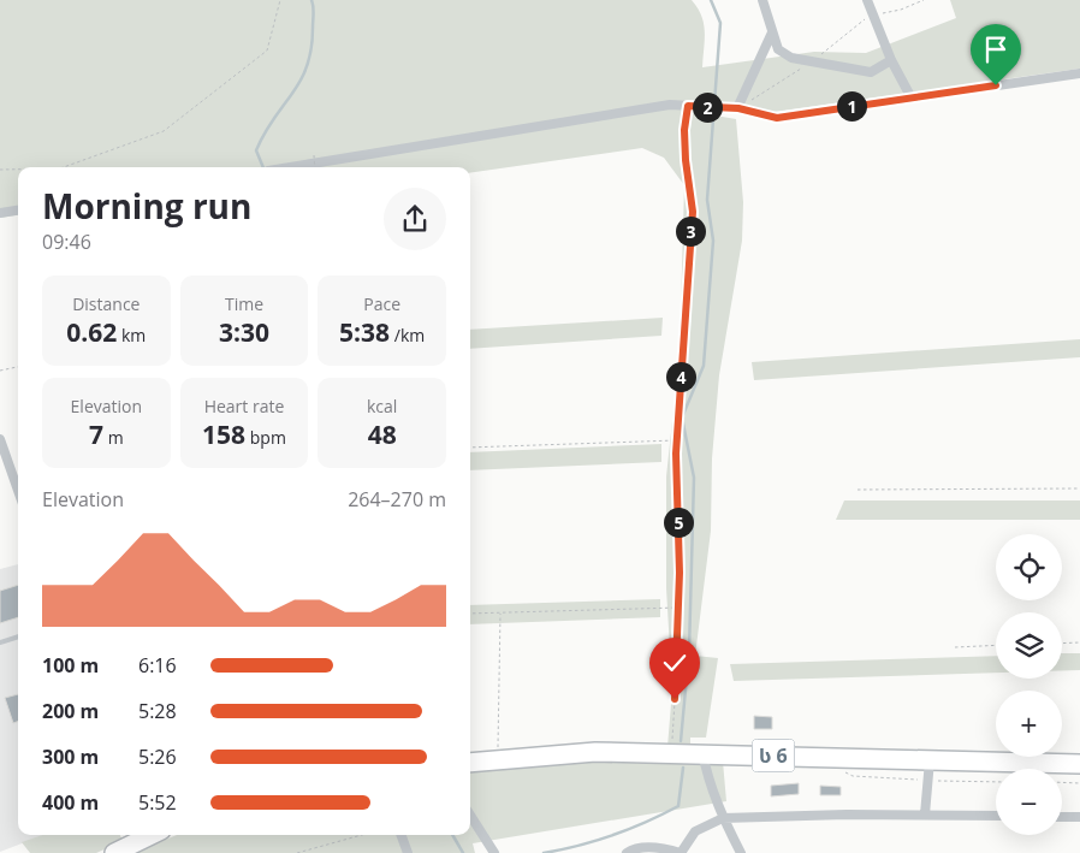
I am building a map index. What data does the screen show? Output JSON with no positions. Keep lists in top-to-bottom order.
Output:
{
  "streets": {
    "highway": ["ს 6"]
  },
  "page": {
    "pins": [
      "1",
      "2",
      "3",
      "4",
      "5"
    ],
    "heading": ["Morning run", "09:46"],
    "stats": [
      ["Distance", "0.62 km"],
      ["Time", "3:30"],
      ["Pace", "5:38 /km"],
      ["Elevation", "7 m"],
      ["Heart rate", "158 bpm"],
      ["kcal", "48"]
    ],
    "chart": ["Elevation", "264–270 m"],
    "map_buttons": ["+", "−"],
    "list": [
      {
        "name": "100 m",
        "note": "6:16"
      },
      {
        "name": "200 m",
        "note": "5:28"
      },
      {
        "name": "300 m",
        "note": "5:26"
      },
      {
        "name": "400 m",
        "note": "5:52"
      }
    ]
  }
}
